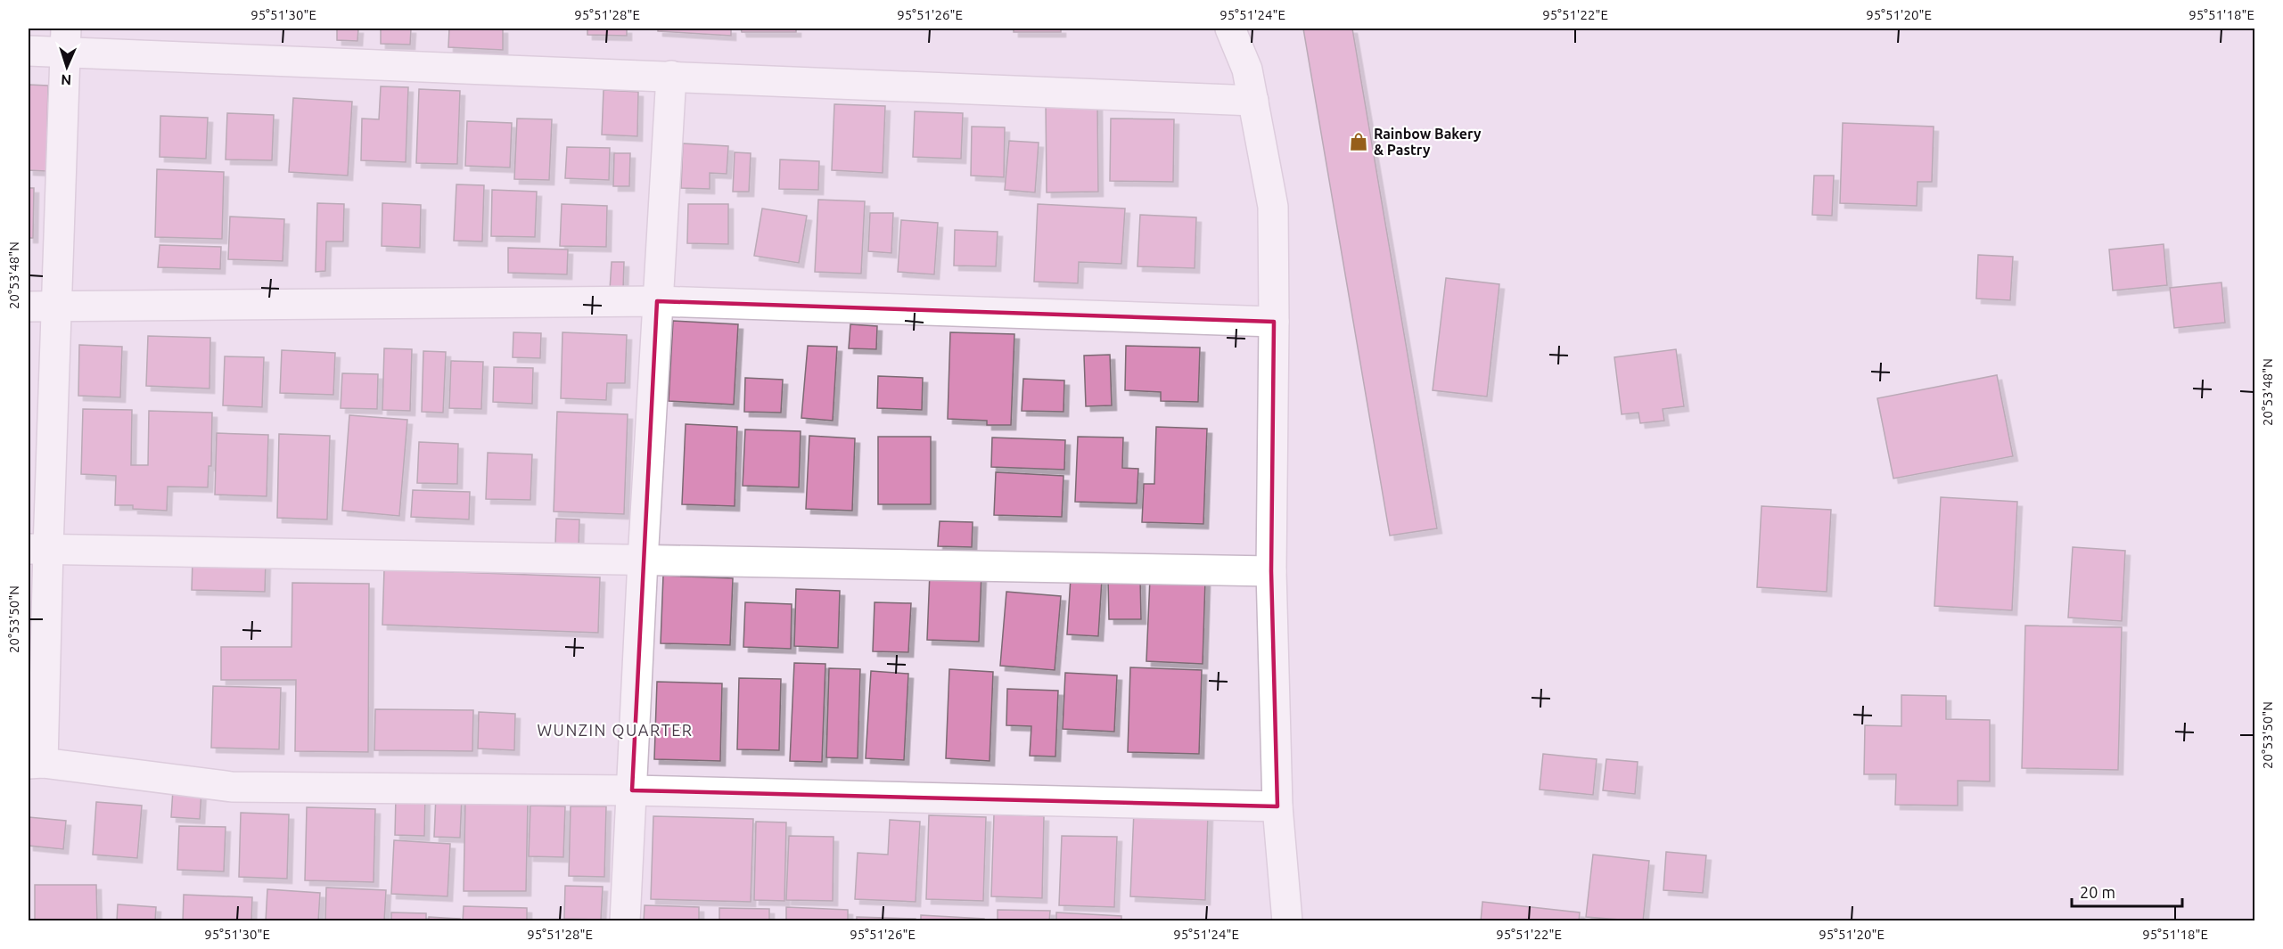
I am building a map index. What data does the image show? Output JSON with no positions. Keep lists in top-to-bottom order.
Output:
{
  "districts": ["WUNZIN QUARTER"],
  "places": {
    "shop": ["Rainbow Bakery & Pastry"]
  },
  "scale_bar": "20 m",
  "north": "bottom",
  "coordinates": [
    "95°51'30\"E",
    "95°51'28\"E",
    "95°51'26\"E",
    "95°51'24\"E",
    "95°51'22\"E",
    "95°51'20\"E",
    "95°51'18\"E",
    "20°53'48\"N",
    "20°53'50\"N"
  ]
}
